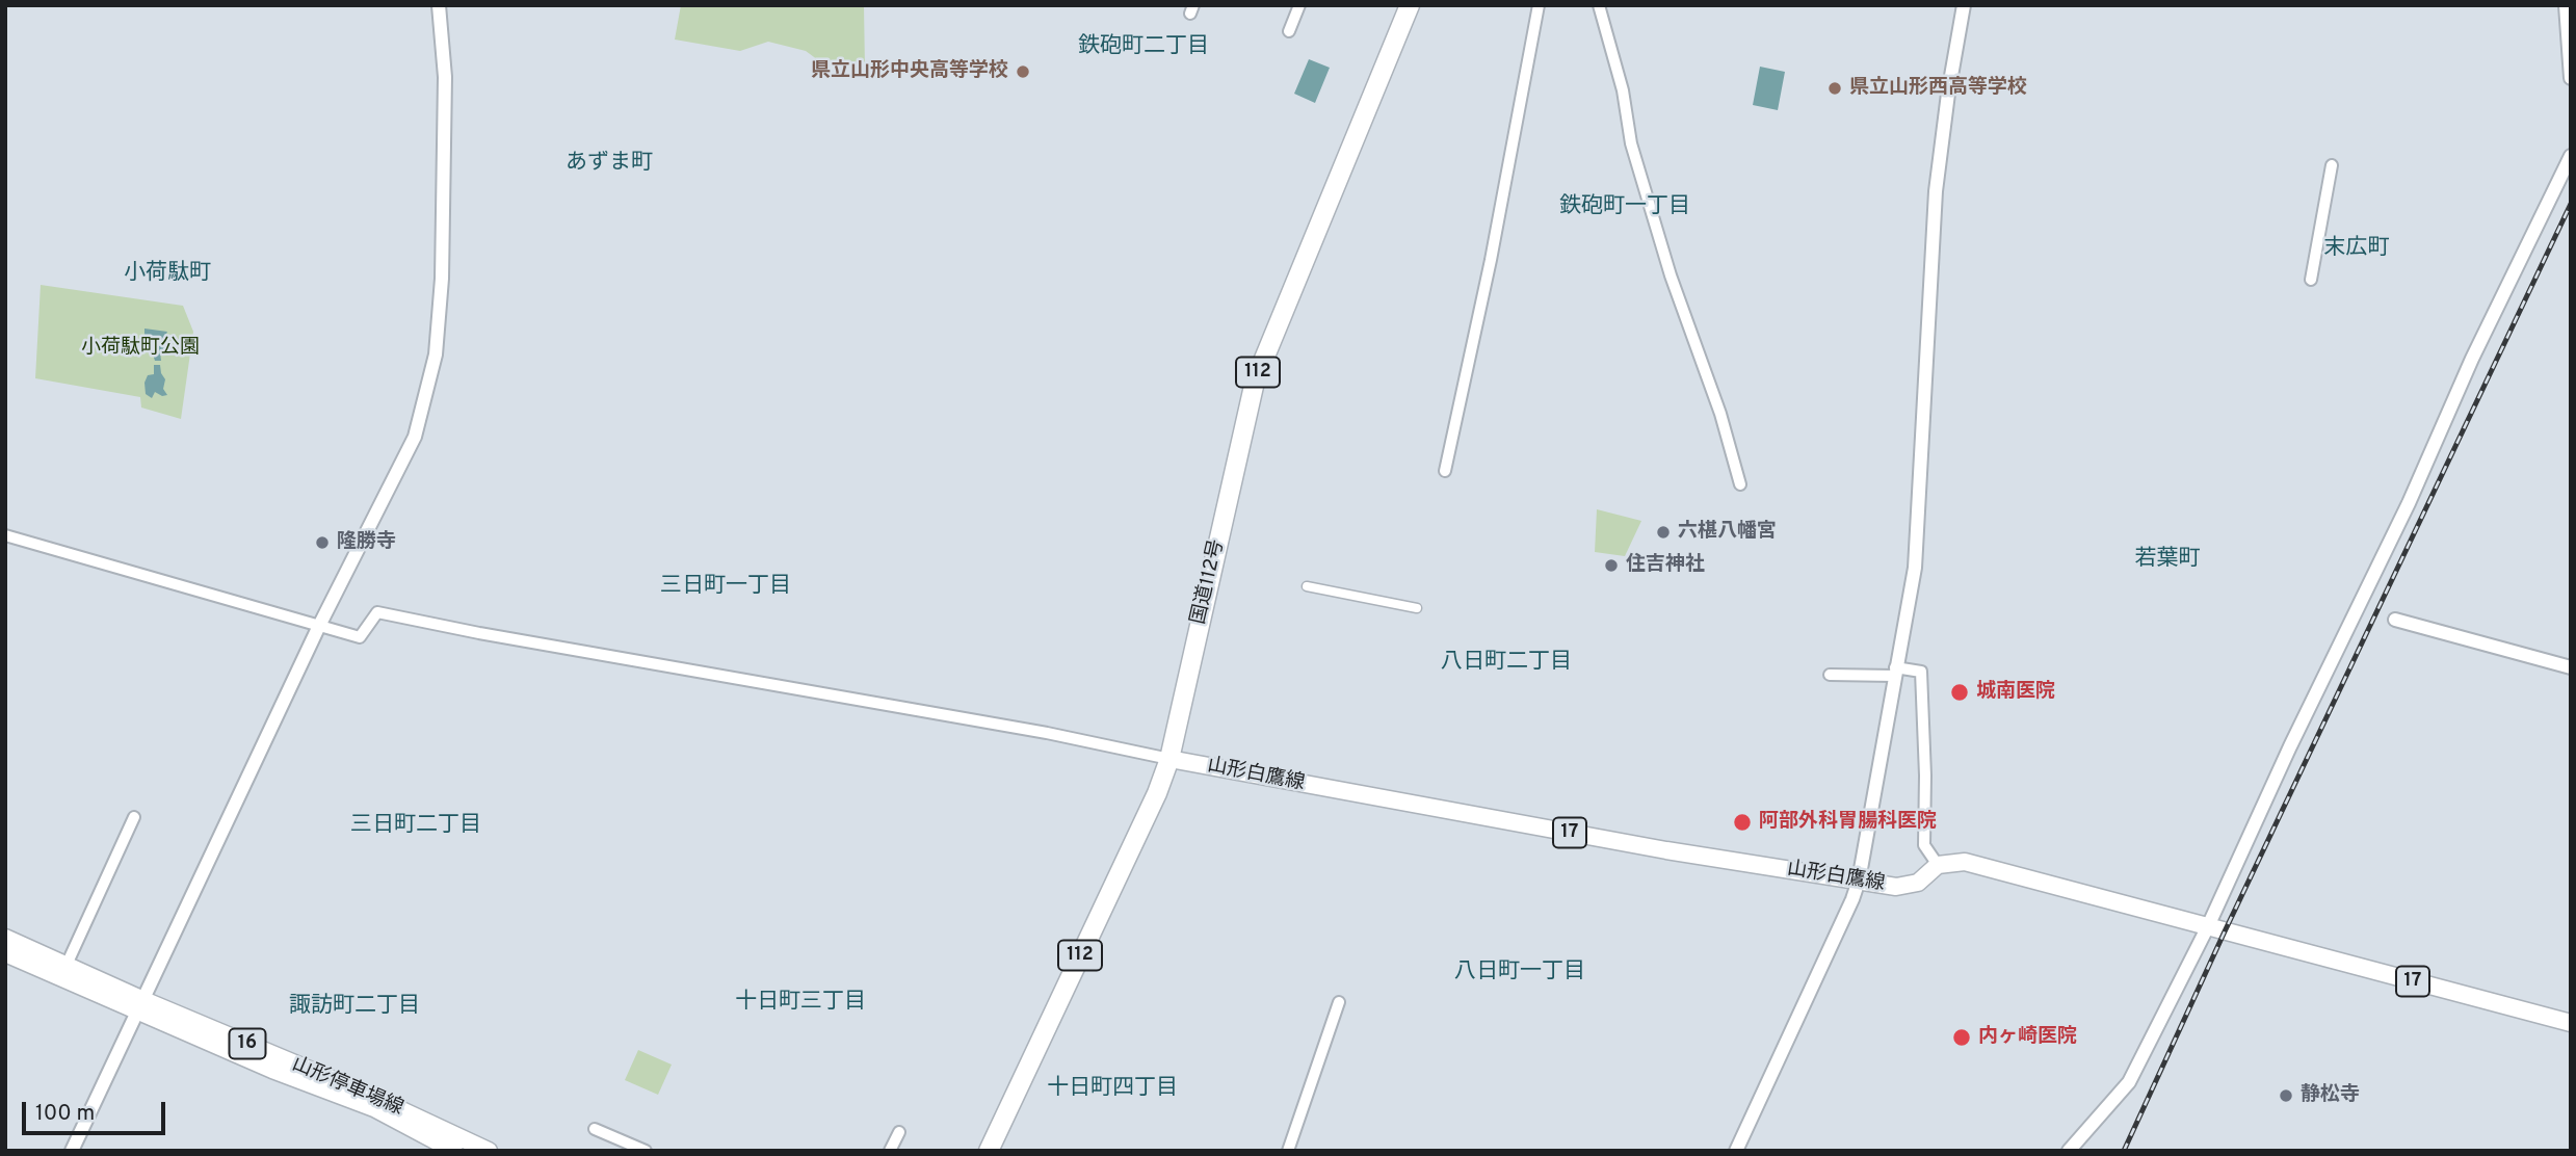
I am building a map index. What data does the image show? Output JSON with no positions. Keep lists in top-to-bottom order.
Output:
{
  "streets": {
    "highway": ["112", "国道112号"],
    "main road": [
      "山形白鷹線",
      "17",
      "16",
      "山形停車場線"
    ]
  },
  "crossings": [
    ["国道112号", "山形白鷹線"],
    ["山形白鷹線", "17"]
  ],
  "districts": [
    "鉄砲町二丁目",
    "あずま町",
    "鉄砲町一丁目",
    "末広町",
    "小荷駄町",
    "若葉町",
    "三日町一丁目",
    "八日町二丁目",
    "三日町二丁目",
    "八日町一丁目",
    "十日町三丁目",
    "諏訪町二丁目",
    "十日町四丁目"
  ],
  "parks": ["小荷駄町公園"],
  "places": [
    "県立山形中央高等学校",
    "県立山形西高等学校",
    "六椹八幡宮",
    "隆勝寺",
    "住吉神社",
    "城南医院",
    "阿部外科胃腸科医院",
    "内ヶ崎医院",
    "静松寺"
  ],
  "scale_bar": "100 m"
}
